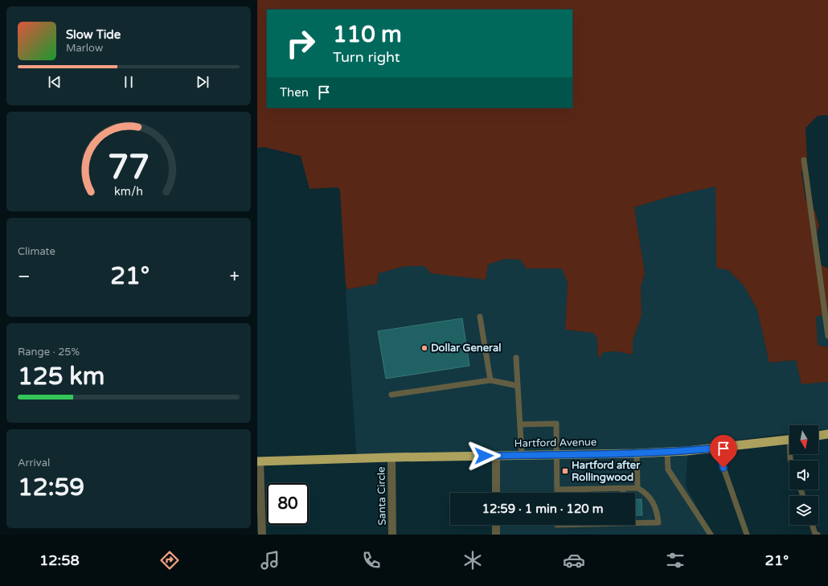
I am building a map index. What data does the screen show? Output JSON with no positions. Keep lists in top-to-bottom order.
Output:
{
  "streets": {
    "highway": ["Hartford Avenue"],
    "street": ["Santa Circle"]
  },
  "crossings": [
    ["Hartford Avenue", "Santa Circle"]
  ],
  "places": {
    "other": ["Dollar General"],
    "transit": ["Hartford after Rollingwood"]
  },
  "north": "bottom",
  "page": {
    "turn": ["110 m", "Turn right"],
    "song": ["Slow Tide", "Marlow"],
    "then": "Then",
    "tile": [
      "Climate",
      ["Range · 25%", "125 km"],
      ["Arrival", "12:59"]
    ],
    "heat": ["−", "21°", "+"],
    "limit": "80",
    "trip": "12:59 · 1 min · 120 m",
    "tabs": ["12:58", "21°"],
    "gauge": ["77", "km/h"]
  }
}
